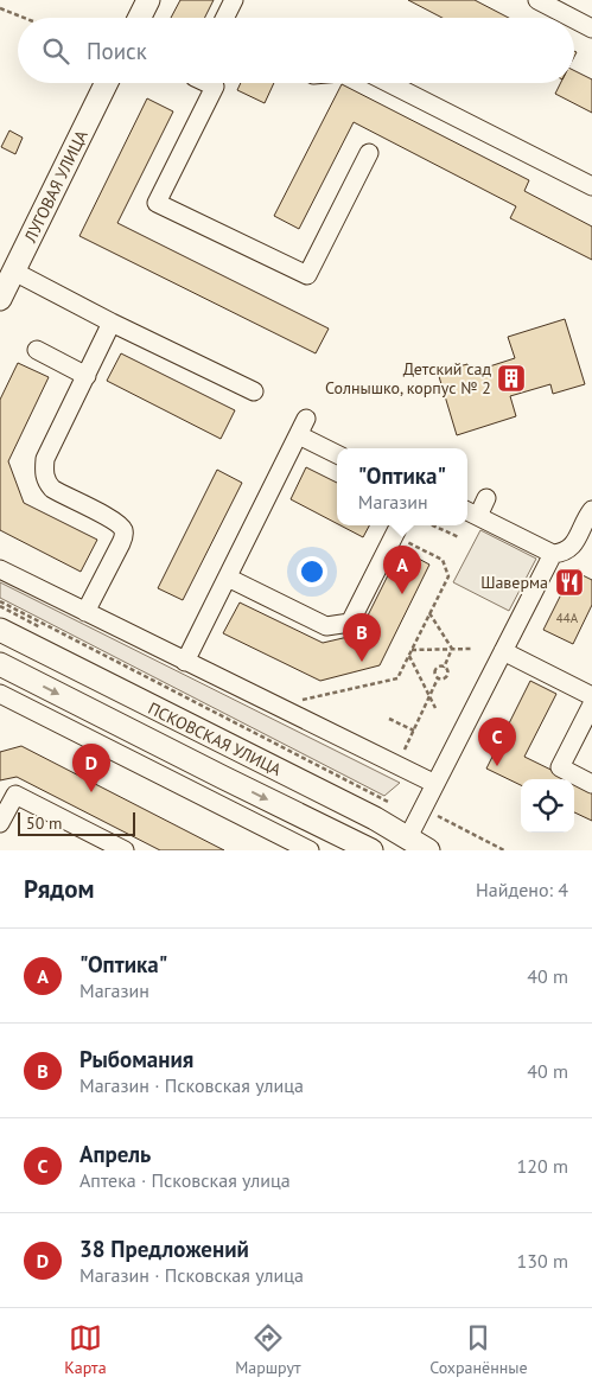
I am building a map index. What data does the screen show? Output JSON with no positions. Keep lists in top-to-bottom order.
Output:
{
  "streets": {
    "main road": ["ЛУГОВАЯ УЛИЦА", "ПСКОВСКАЯ УЛИЦА"]
  },
  "places": {
    "building": ["Детский сад Солнышко, корпус № 2"],
    "restaurant": ["Шаверма"]
  },
  "house_numbers": ["44А"],
  "scale_bar": "50 m",
  "page": {
    "search": "Поиск",
    "popup": ["\"Оптика\"", "Магазин"],
    "pins": [
      "A",
      "B",
      "C",
      "D"
    ],
    "scale": "50 m",
    "heading": ["Рядом", "Найдено: 4"],
    "list": [
      {
        "mark": "A",
        "name": "\"Оптика\"",
        "note": "Магазин",
        "value": "40 m"
      },
      {
        "mark": "B",
        "name": "Рыбомания",
        "note": "Магазин · Псковская улица",
        "value": "40 m"
      },
      {
        "mark": "C",
        "name": "Апрель",
        "note": "Аптека · Псковская улица",
        "value": "120 m"
      },
      {
        "mark": "D",
        "name": "38 Предложений",
        "note": "Магазин · Псковская улица",
        "value": "130 m"
      }
    ],
    "nav": ["Карта", "Маршрут", "Сохранённые"]
  }
}
